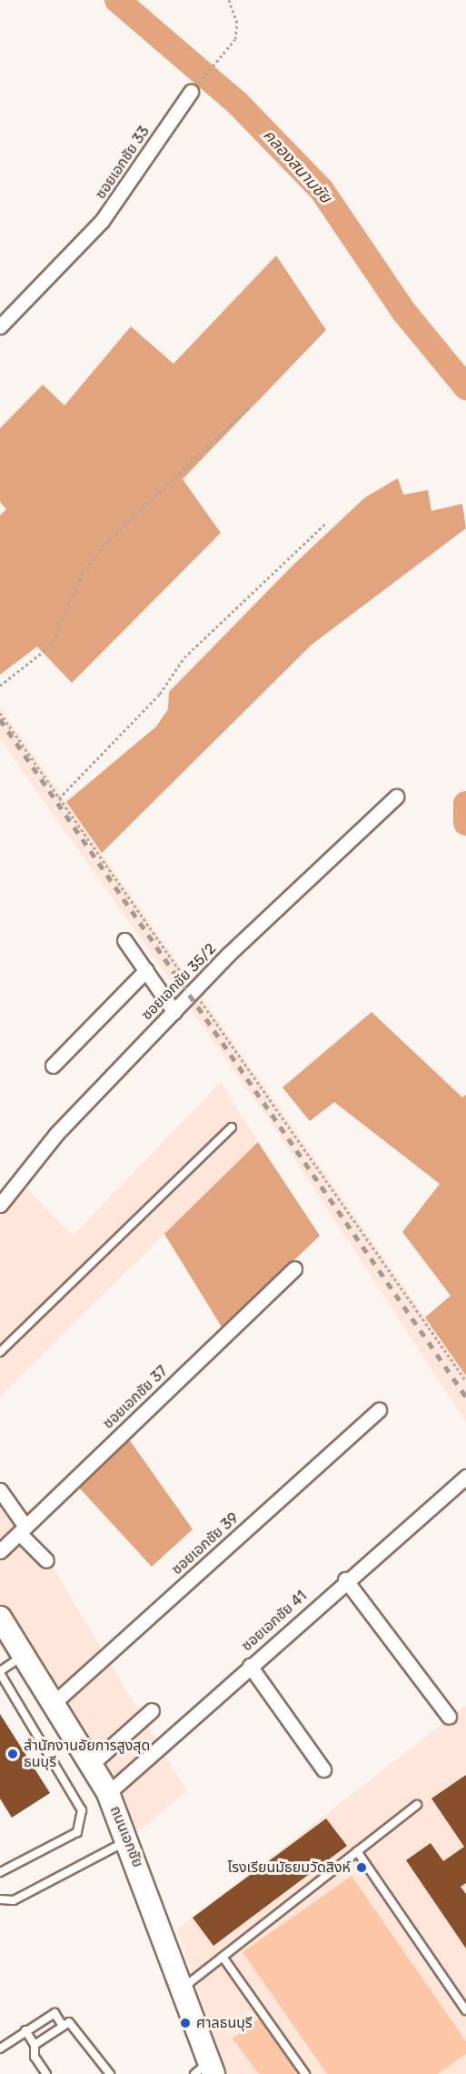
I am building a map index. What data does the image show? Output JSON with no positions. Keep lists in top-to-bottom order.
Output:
{
  "streets": {
    "main road": ["ถนนเอกชัย"],
    "street": [
      "ซอยเอกชัย 33",
      "ซอยเอกชัย 35/2",
      "ซอยเอกชัย 37",
      "ซอยเอกชัย 39",
      "ซอยเอกชัย 41"
    ]
  },
  "crossings": [
    ["ซอยเอกชัย 39", "ถนนเอกชัย"],
    ["ซอยเอกชัย 41", "ถนนเอกชัย"]
  ],
  "water": ["คลองสนามชัย"],
  "places": ["สำนักงานอัยการสูงสุด ธนบุรี", "โรงเรียนมัธยมวัดสิงห์", "ศาลธนบุรี"]
}
